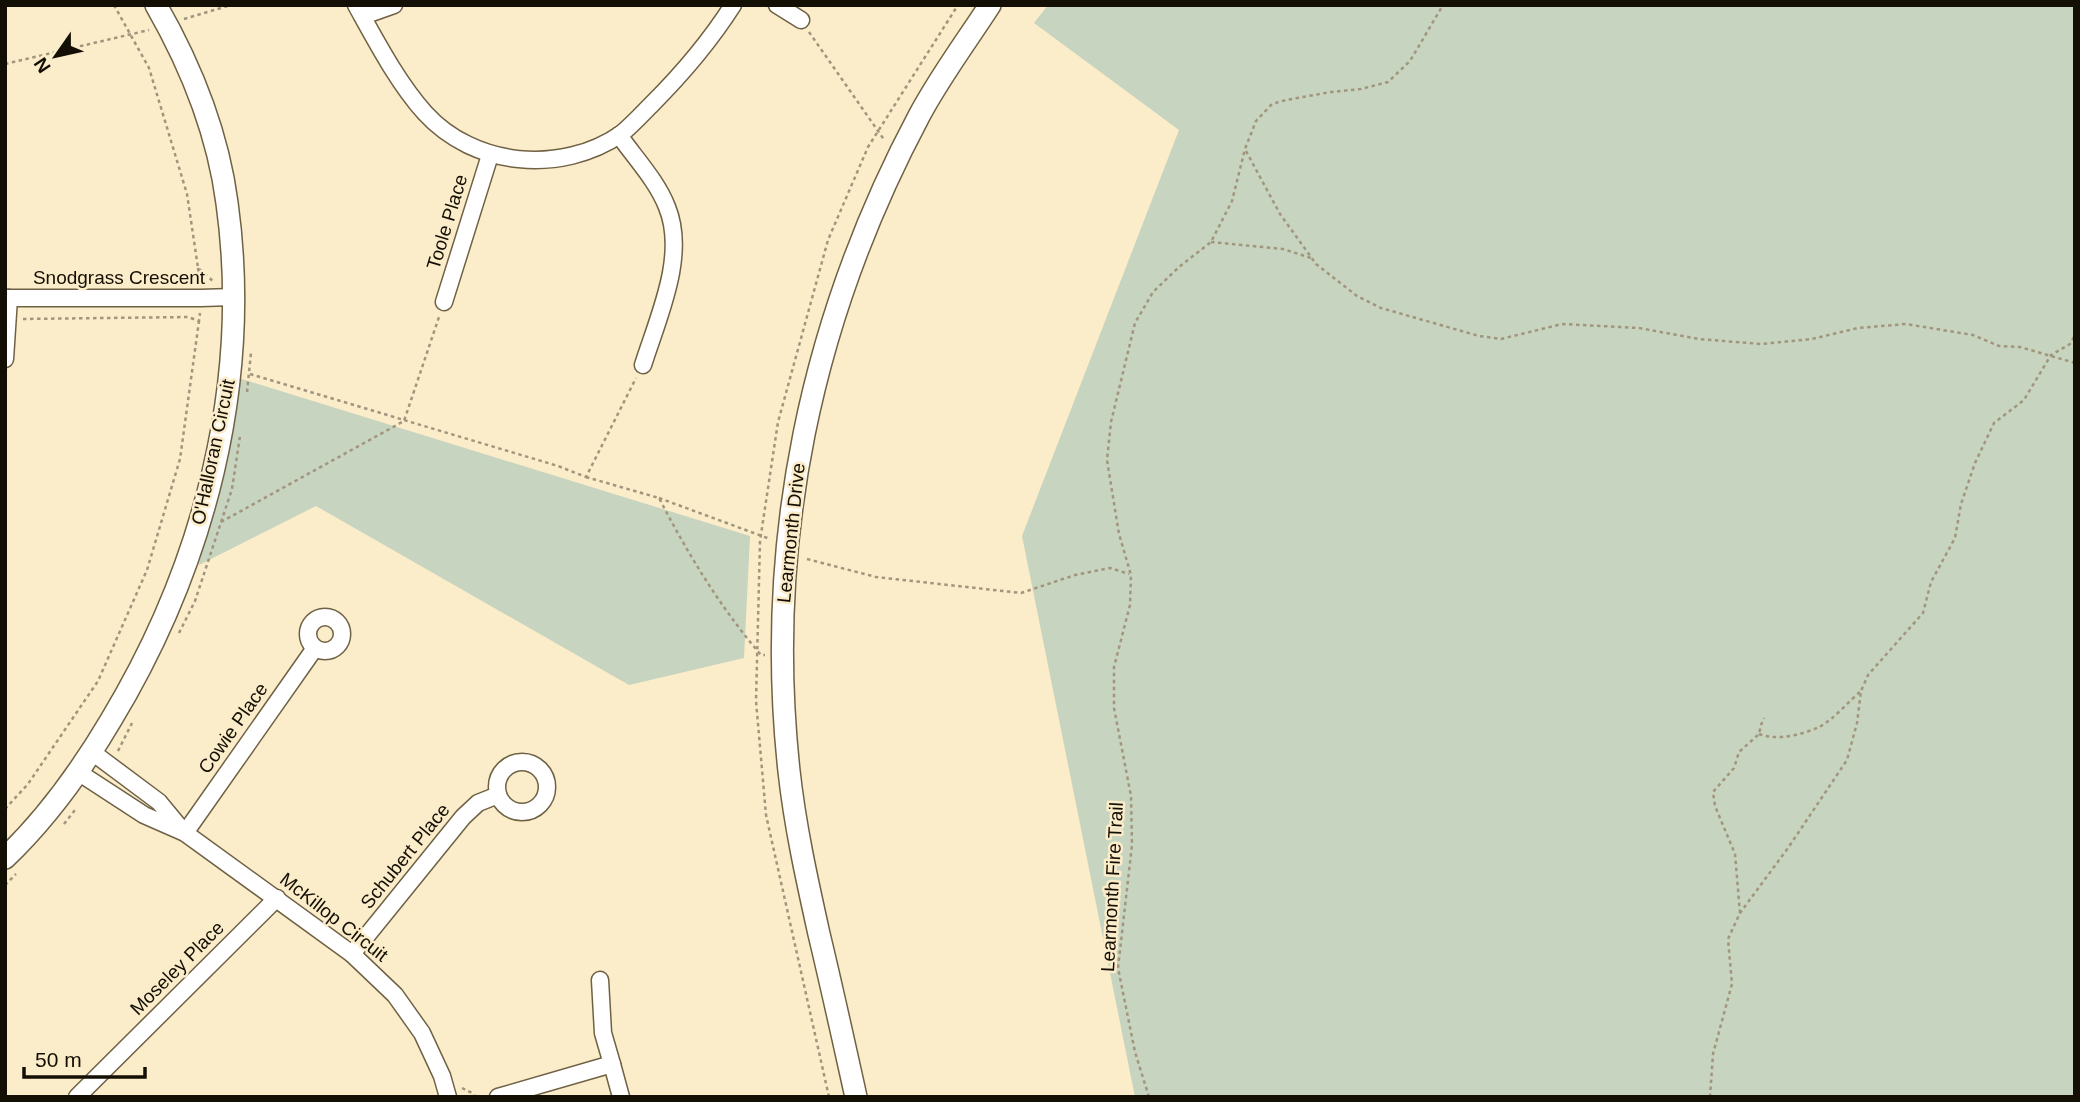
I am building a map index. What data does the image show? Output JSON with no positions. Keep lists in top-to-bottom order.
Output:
{
  "streets": {
    "street": [
      "Toole Place",
      "Snodgrass Crescent",
      "O'Halloran Circuit",
      "Learmonth Drive",
      "Cowie Place",
      "Schubert Place",
      "McKillop Circuit",
      "Moseley Place"
    ],
    "path": ["Learmonth Fire Trail"]
  },
  "crossings": [
    ["Snodgrass Crescent", "O'Halloran Circuit"],
    ["O'Halloran Circuit", "McKillop Circuit"],
    ["Cowie Place", "McKillop Circuit"],
    ["Schubert Place", "McKillop Circuit"],
    ["McKillop Circuit", "Moseley Place"]
  ],
  "scale_bar": "50 m",
  "north": "bottom left"
}
